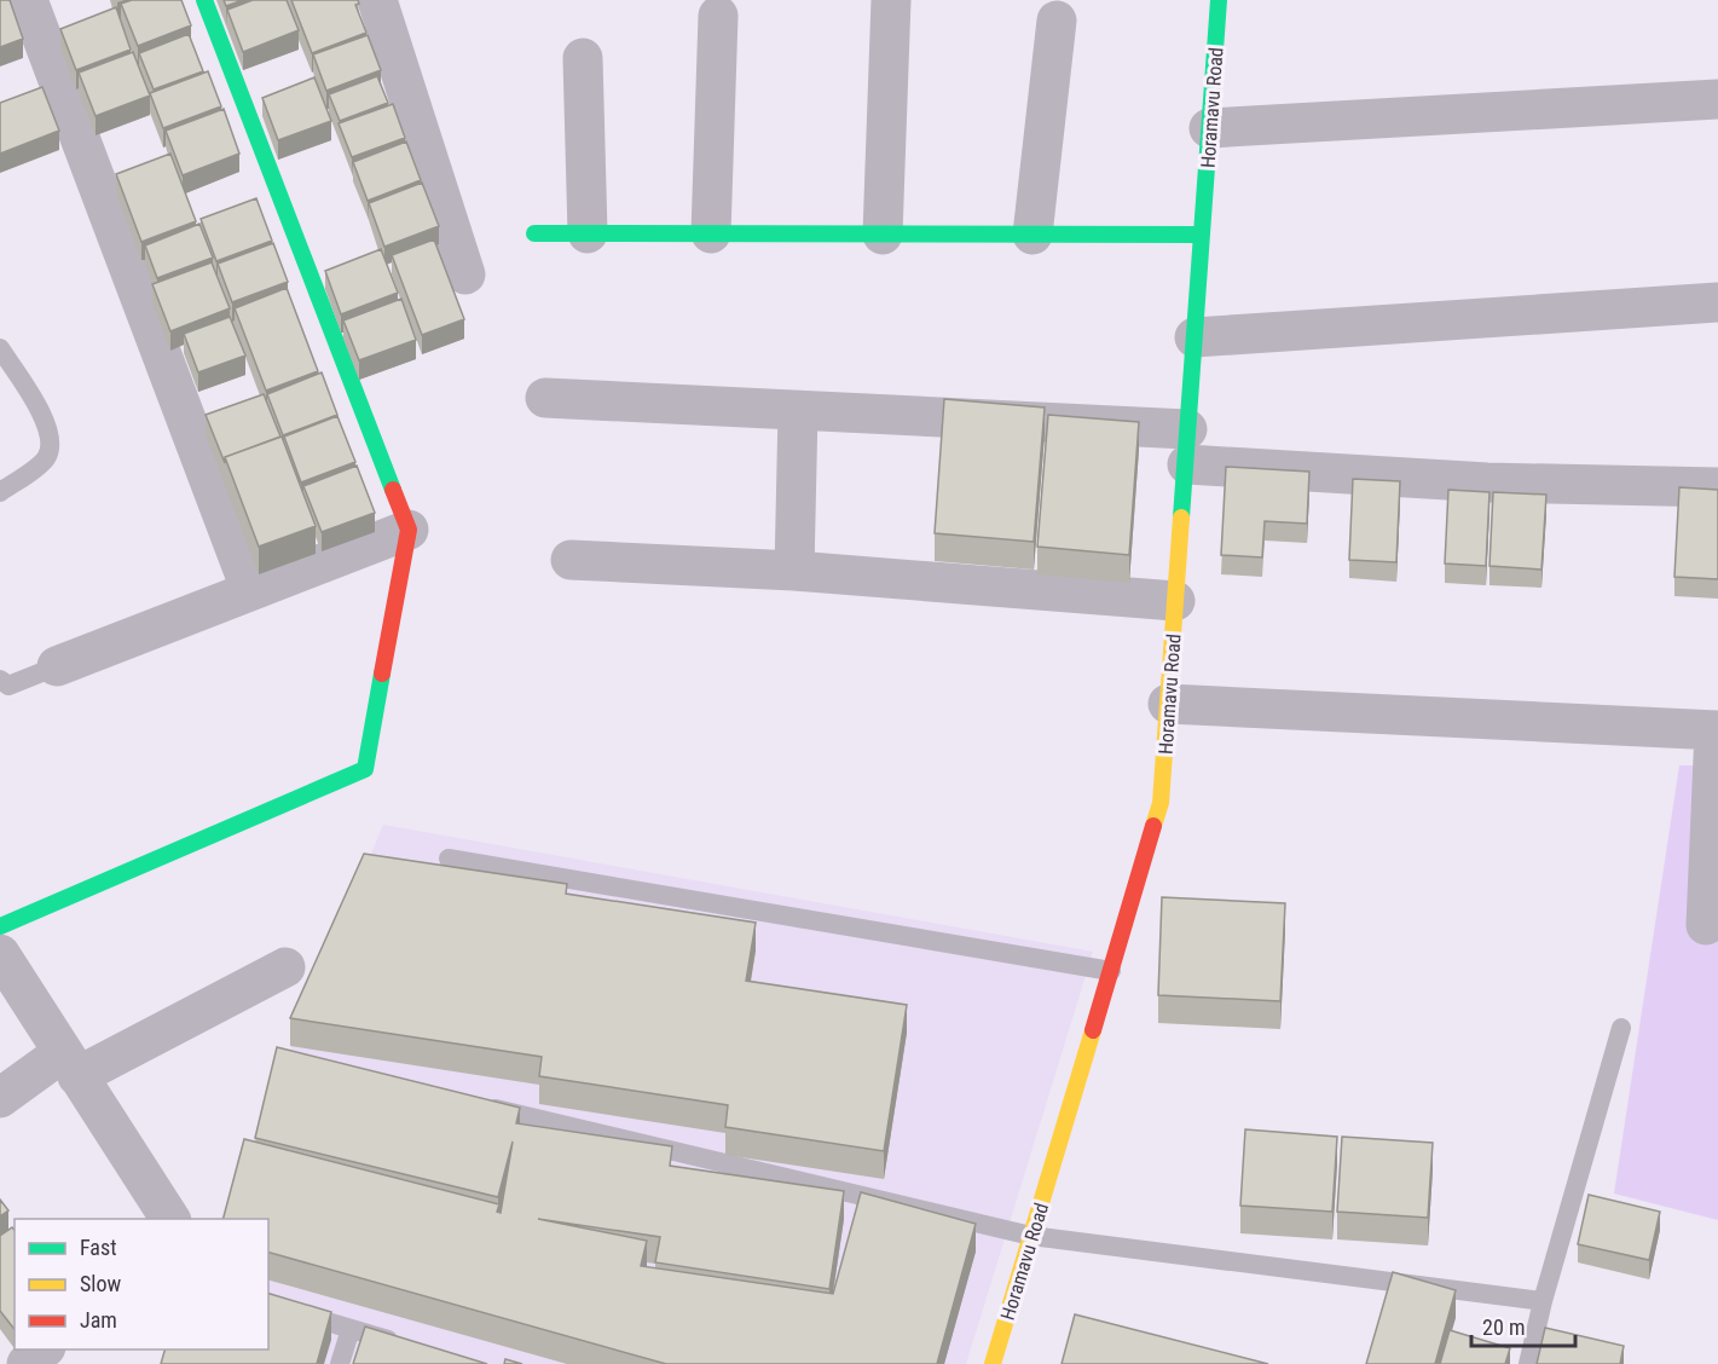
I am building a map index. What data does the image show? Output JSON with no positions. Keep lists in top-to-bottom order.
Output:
{
  "streets": {
    "street": ["Horamavu Road"]
  },
  "legend": ["Fast", "Slow", "Jam"],
  "scale_bar": "20 m"
}
